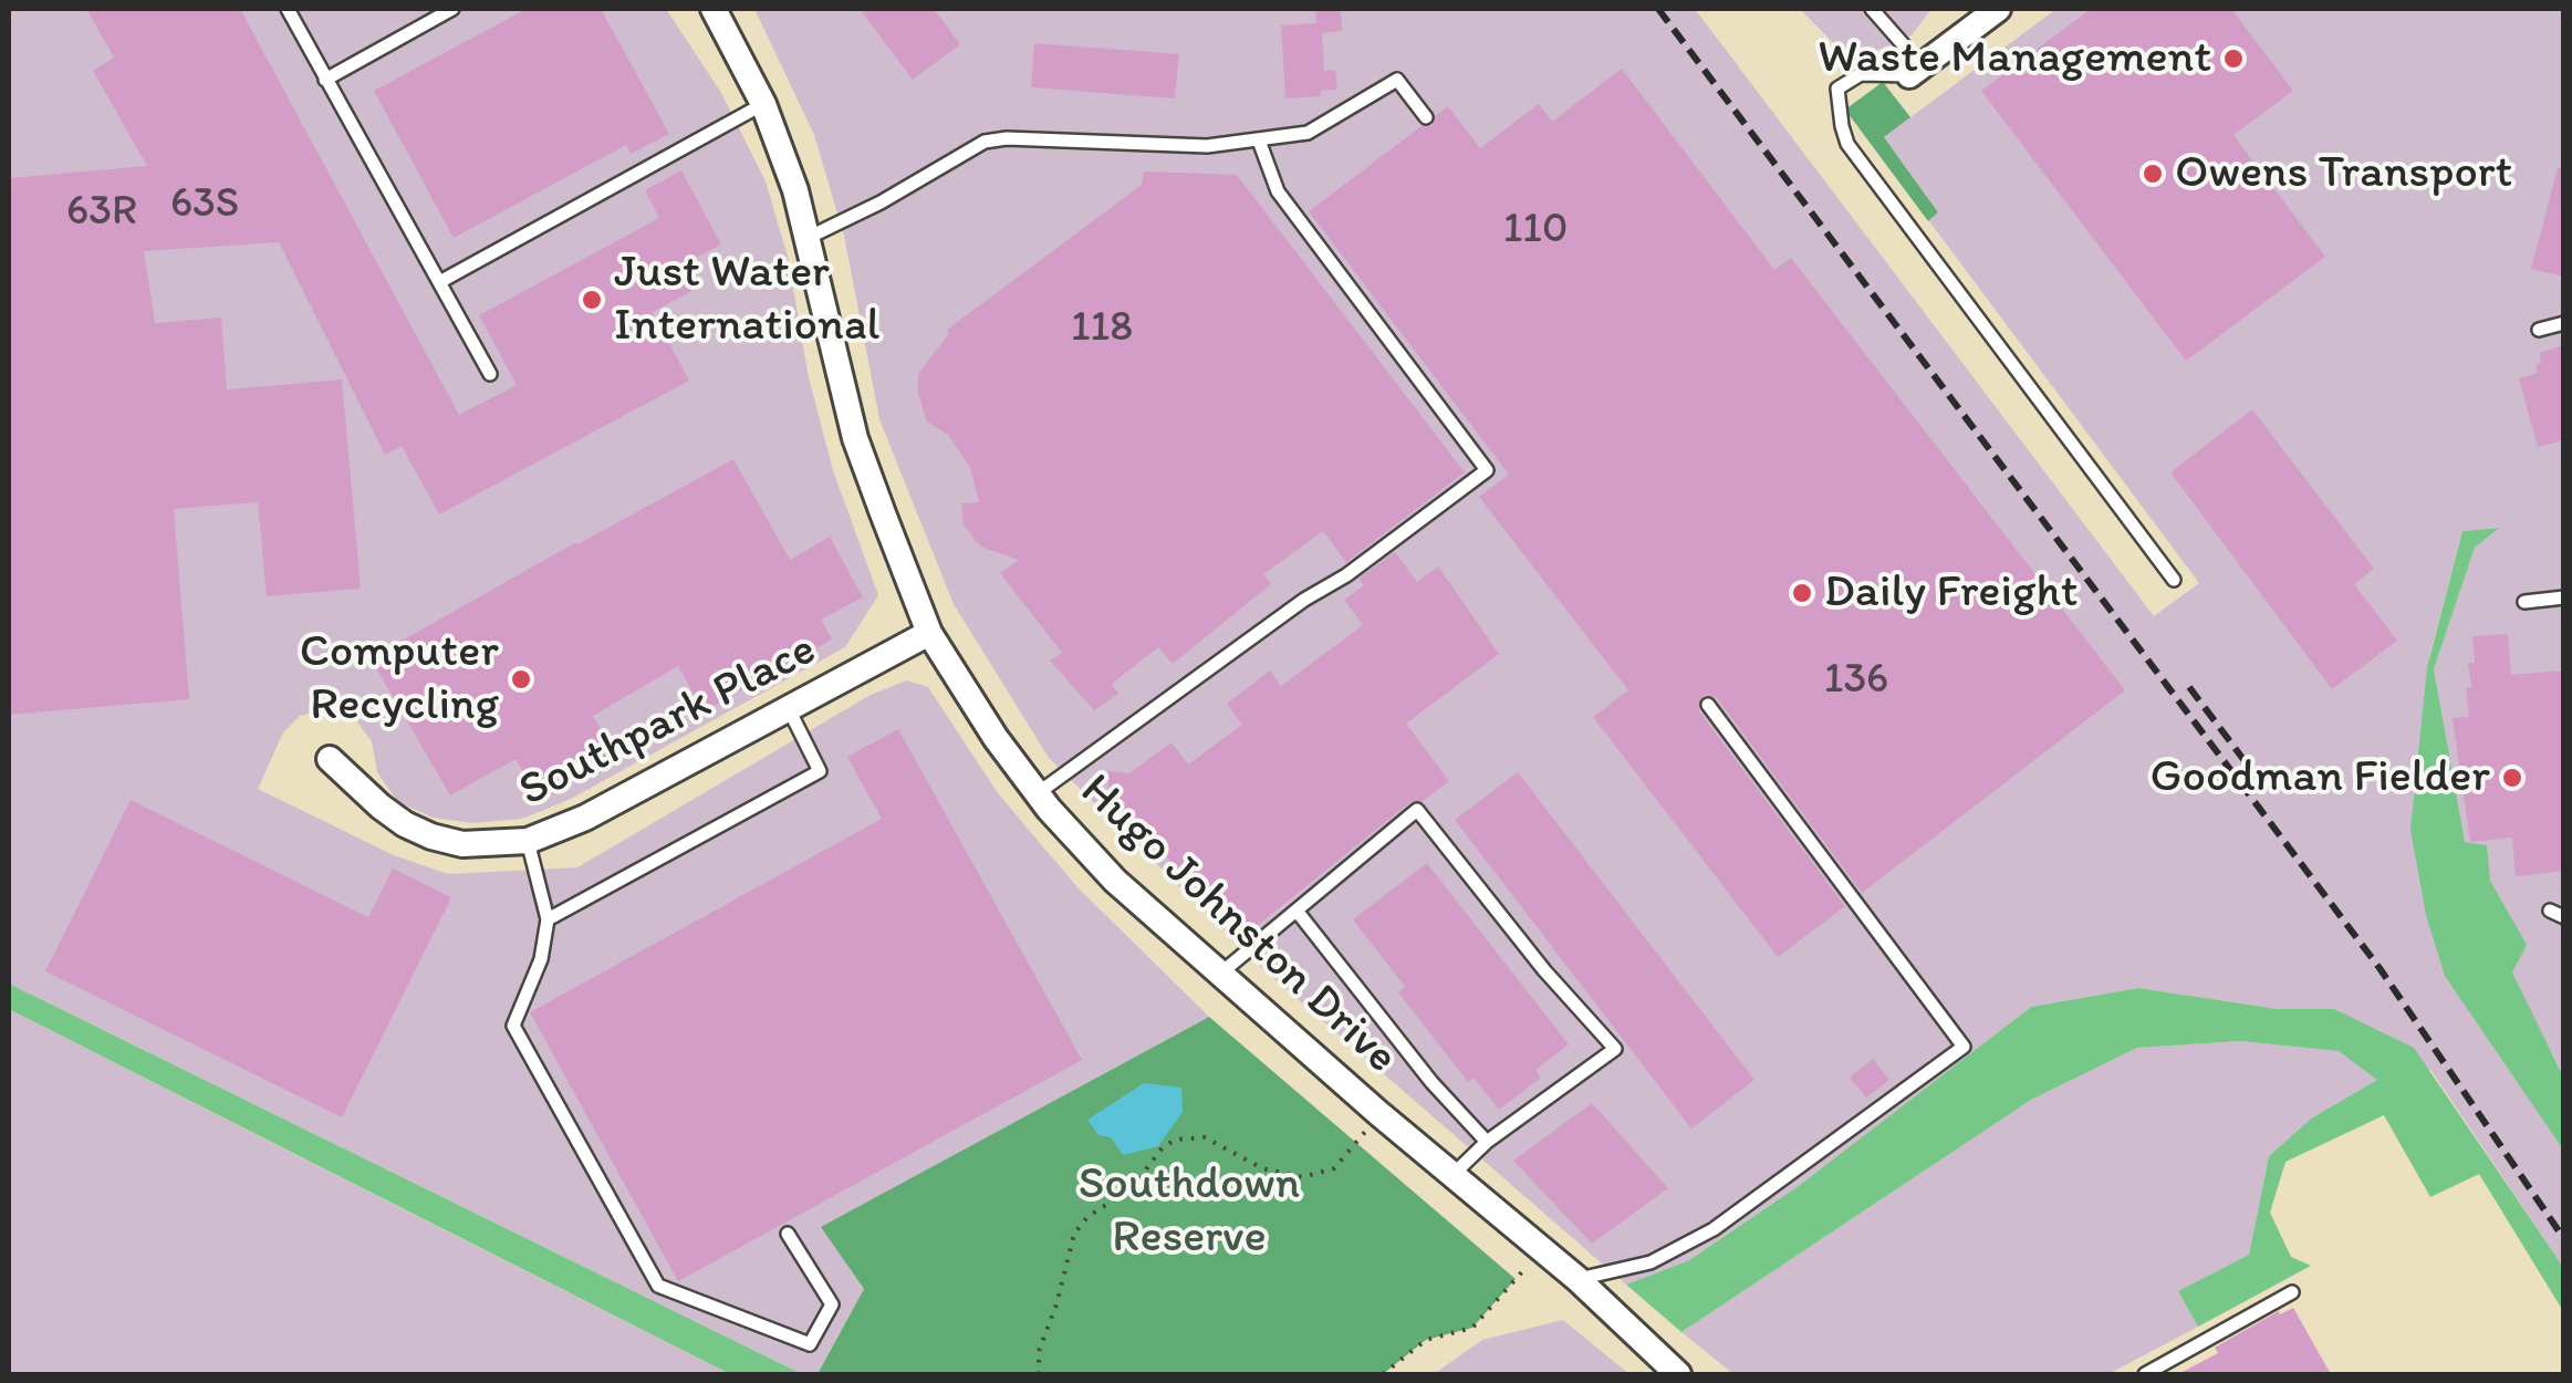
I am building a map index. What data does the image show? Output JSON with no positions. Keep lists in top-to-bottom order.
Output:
{
  "streets": {
    "street": ["Southpark Place", "Hugo Johnston Drive"]
  },
  "crossings": [
    ["Southpark Place", "Hugo Johnston Drive"]
  ],
  "parks": ["Southdown Reserve"],
  "places": [
    "Waste Management",
    "Owens Transport",
    "Just Water International",
    "Daily Freight",
    "Computer Recycling",
    "Goodman Fielder"
  ],
  "house_numbers": [
    "63S",
    "63R",
    "110",
    "118",
    "136"
  ]
}
